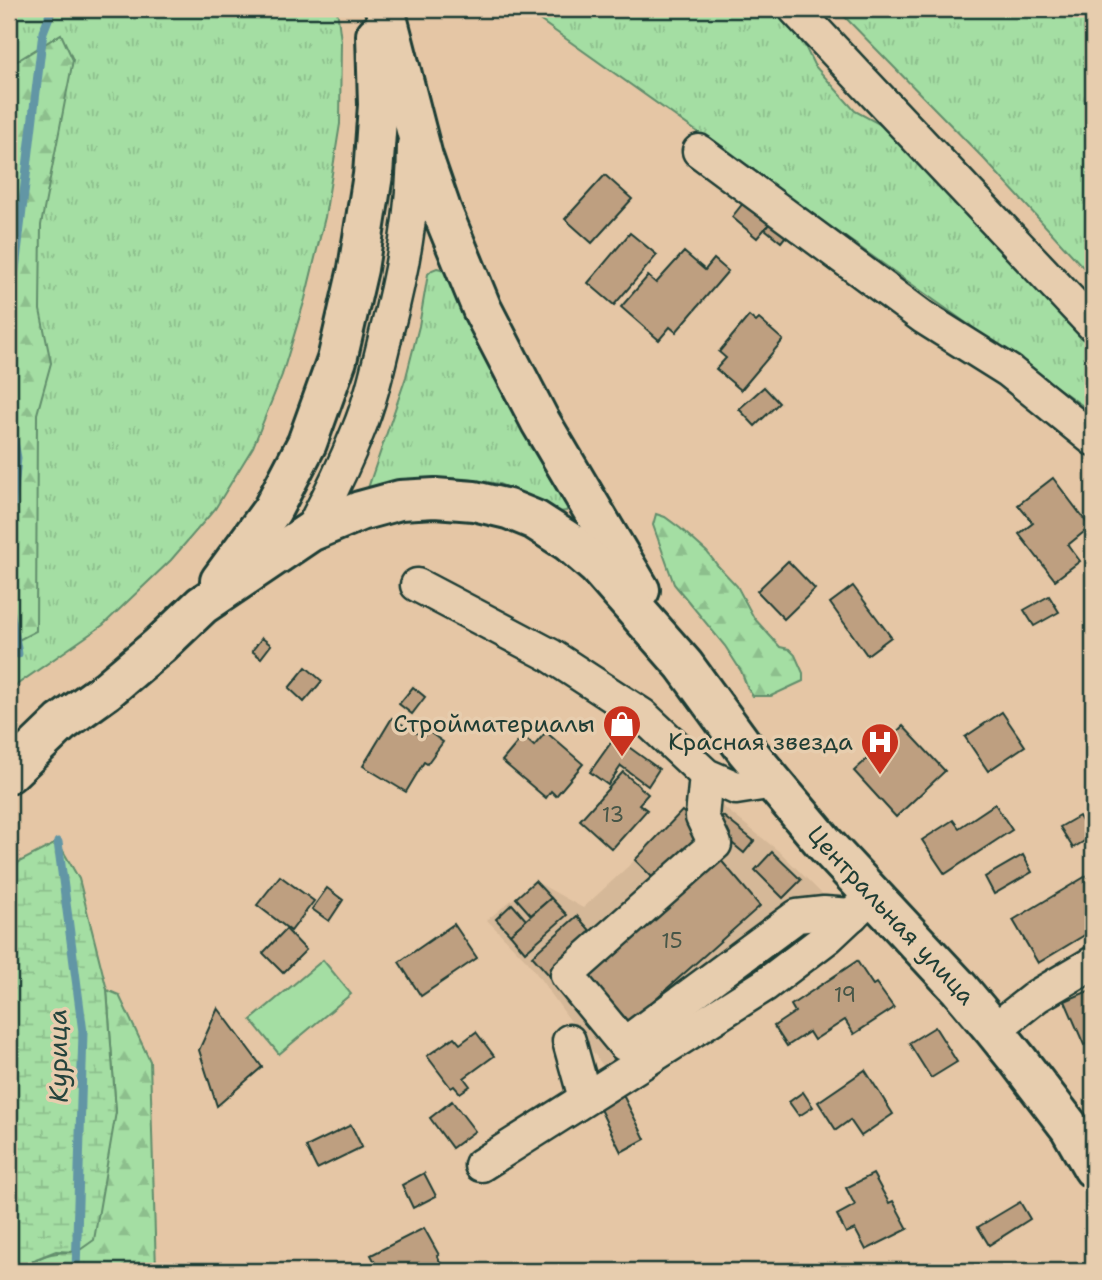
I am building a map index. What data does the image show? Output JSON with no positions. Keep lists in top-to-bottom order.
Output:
{
  "streets": {
    "main road": ["Центральная улица"]
  },
  "water": ["Курица"],
  "places": {
    "shop": ["Стройматериалы"],
    "hospital": ["Красная звезда"]
  },
  "house_numbers": ["13", "15", "19"]
}
